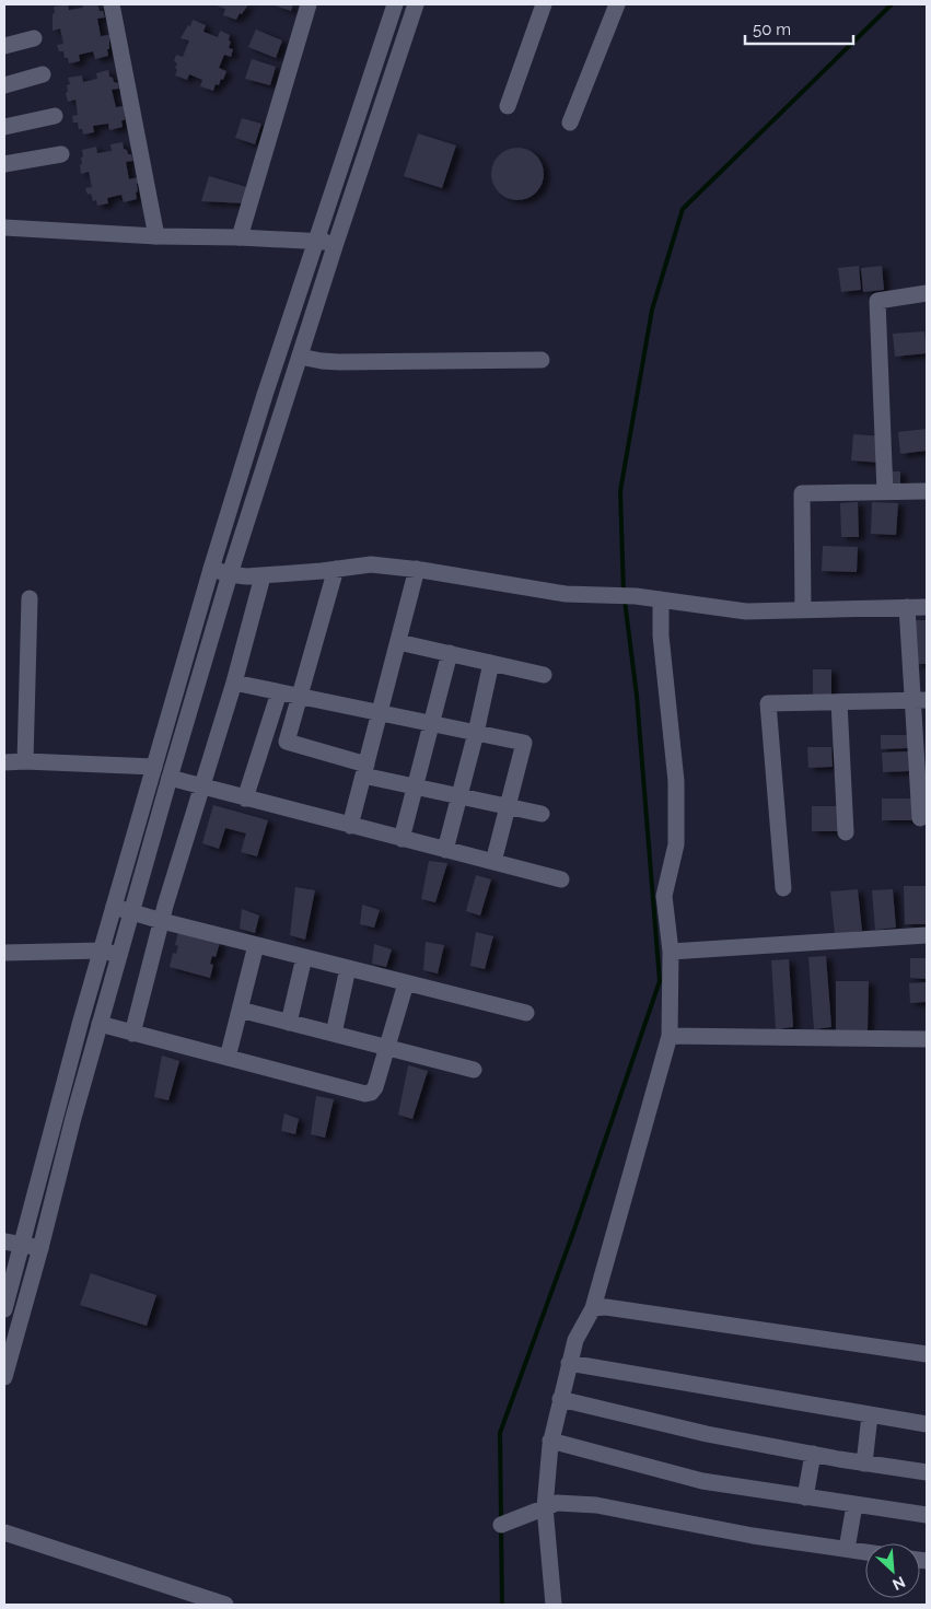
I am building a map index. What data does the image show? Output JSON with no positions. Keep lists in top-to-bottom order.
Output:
{
  "scale_bar": "50 m",
  "north": "bottom right"
}
